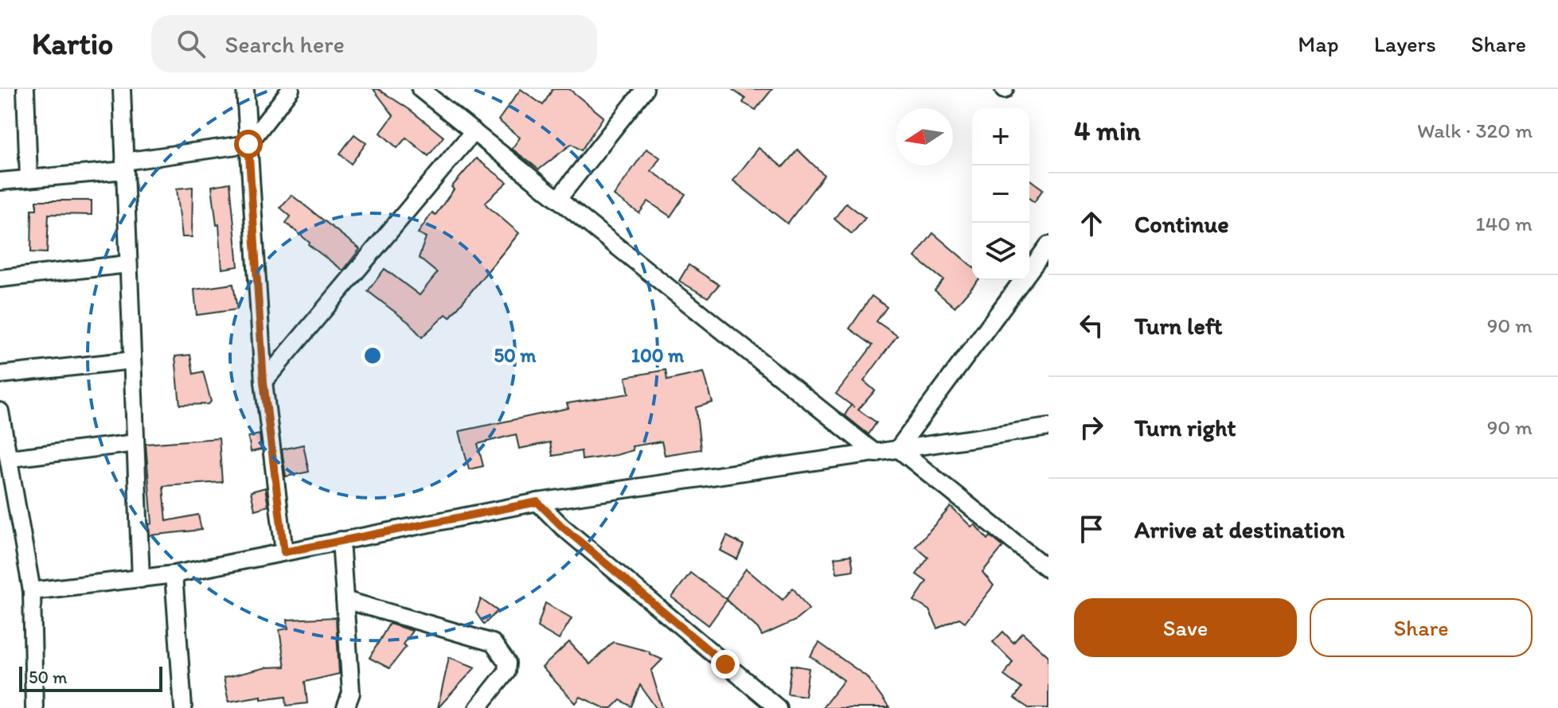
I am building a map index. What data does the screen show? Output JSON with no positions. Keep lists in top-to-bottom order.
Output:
{
  "scale_bar": "50 m",
  "north": "left",
  "page": {
    "header": "Kartio",
    "search": "Search here",
    "nav": ["Map", "Layers", "Share"],
    "heading": ["4 min", "Walk · 320 m"],
    "map_buttons": ["+", "−"],
    "list": [
      ["Continue", "140 m"],
      ["Turn left", "90 m"],
      ["Turn right", "90 m"],
      "Arrive at destination"
    ],
    "buttons": ["Save", "Share"],
    "scale": "50 m"
  },
  "rings": ["50 m", "100 m"]
}
